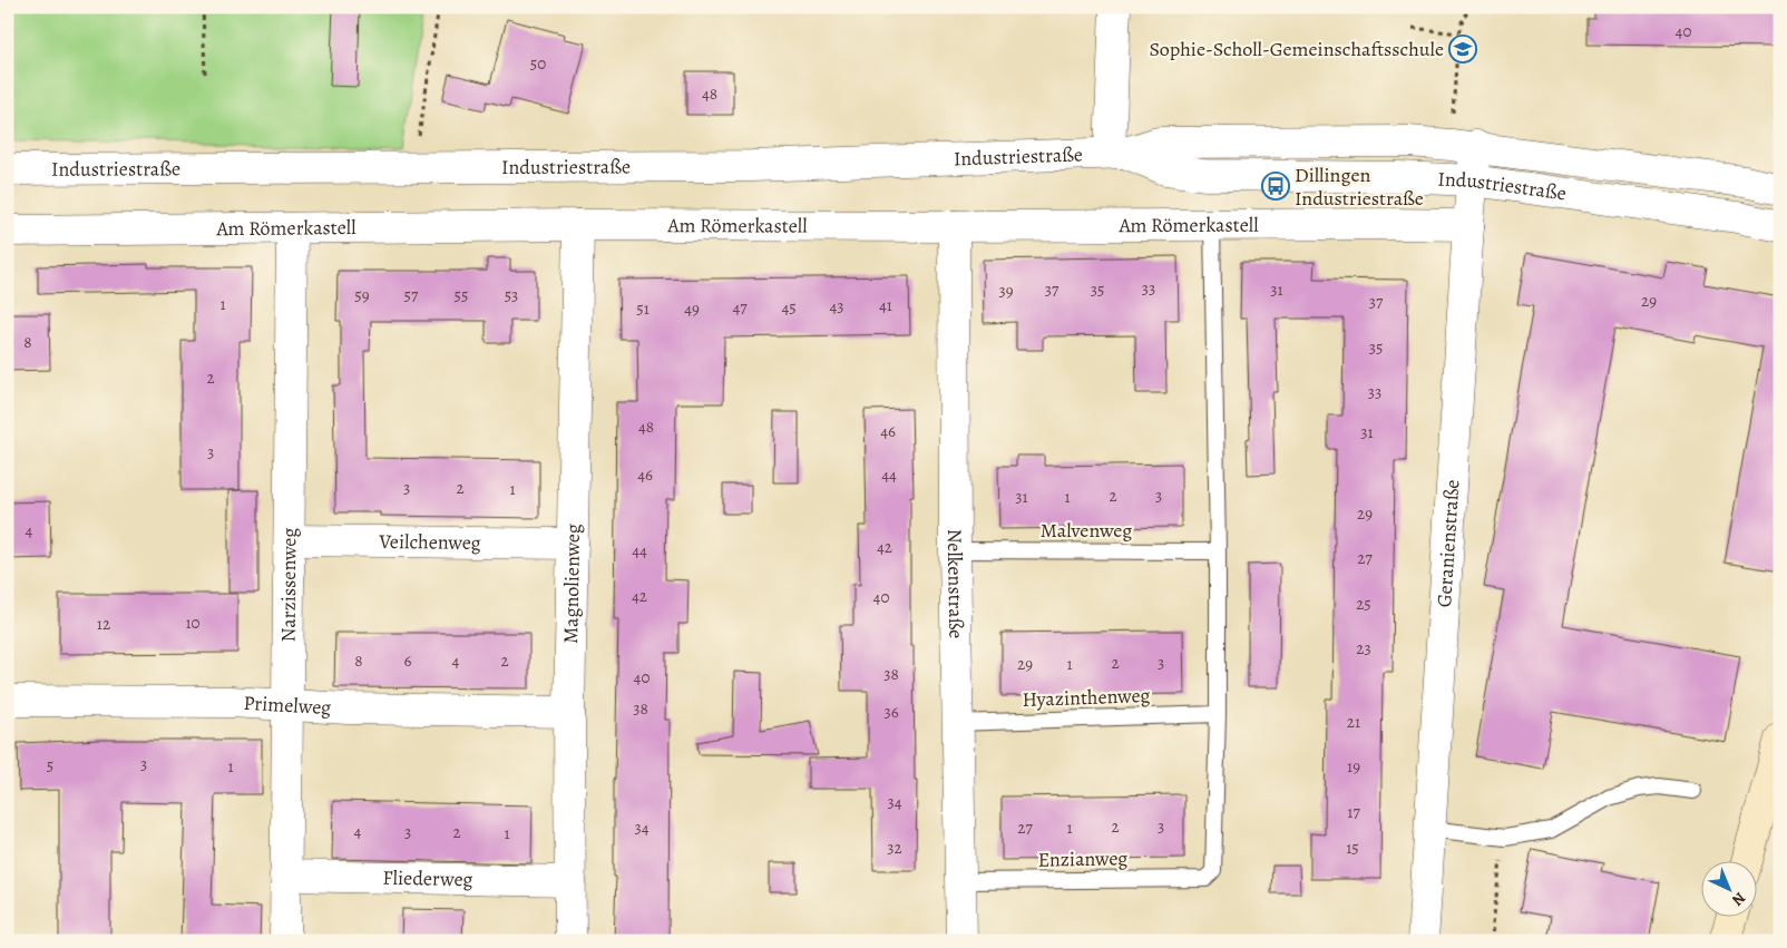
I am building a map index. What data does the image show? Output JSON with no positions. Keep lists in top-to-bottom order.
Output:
{
  "streets": {
    "street": [
      "Industriestraße",
      "Am Römerkastell",
      "Veilchenweg",
      "Geranienstraße",
      "Magnolienweg",
      "Nelkenstraße",
      "Narzissenweg",
      "Primelweg",
      "Fliederweg"
    ],
    "lane": ["Malvenweg", "Hyazinthenweg", "Enzianweg"]
  },
  "crossings": [
    ["Industriestraße", "Geranienstraße"],
    ["Am Römerkastell", "Geranienstraße"],
    ["Am Römerkastell", "Magnolienweg"],
    ["Am Römerkastell", "Nelkenstraße"],
    ["Am Römerkastell", "Narzissenweg"],
    ["Malvenweg", "Nelkenstraße"],
    ["Veilchenweg", "Magnolienweg"],
    ["Veilchenweg", "Narzissenweg"],
    ["Magnolienweg", "Primelweg"],
    ["Magnolienweg", "Fliederweg"],
    ["Nelkenstraße", "Hyazinthenweg"],
    ["Nelkenstraße", "Enzianweg"],
    ["Narzissenweg", "Primelweg"],
    ["Narzissenweg", "Fliederweg"],
    ["Hyazinthenweg", "Enzianweg"]
  ],
  "places": {
    "school or university": ["Sophie-Scholl-Gemeinschaftsschule"],
    "bus stop": ["Dillingen Industriestraße"]
  },
  "house_numbers": [
    "40",
    "50",
    "48",
    "33",
    "37",
    "35",
    "31",
    "39",
    "59",
    "57",
    "55",
    "53",
    "29",
    "37",
    "1",
    "41",
    "43",
    "47",
    "45",
    "51",
    "49",
    "8",
    "35",
    "2",
    "33",
    "48",
    "46",
    "31",
    "3",
    "46",
    "44",
    "3",
    "2",
    "1",
    "2",
    "3",
    "31",
    "1",
    "29",
    "4",
    "42",
    "44",
    "27",
    "42",
    "40",
    "25",
    "10",
    "12",
    "23",
    "8",
    "6",
    "4",
    "2",
    "2",
    "3",
    "29",
    "1",
    "38",
    "40",
    "38",
    "36",
    "21",
    "3",
    "5",
    "1",
    "19",
    "34",
    "17",
    "2",
    "3",
    "34",
    "27",
    "1",
    "4",
    "3",
    "2",
    "1",
    "32",
    "15"
  ],
  "north": "bottom right"
}
